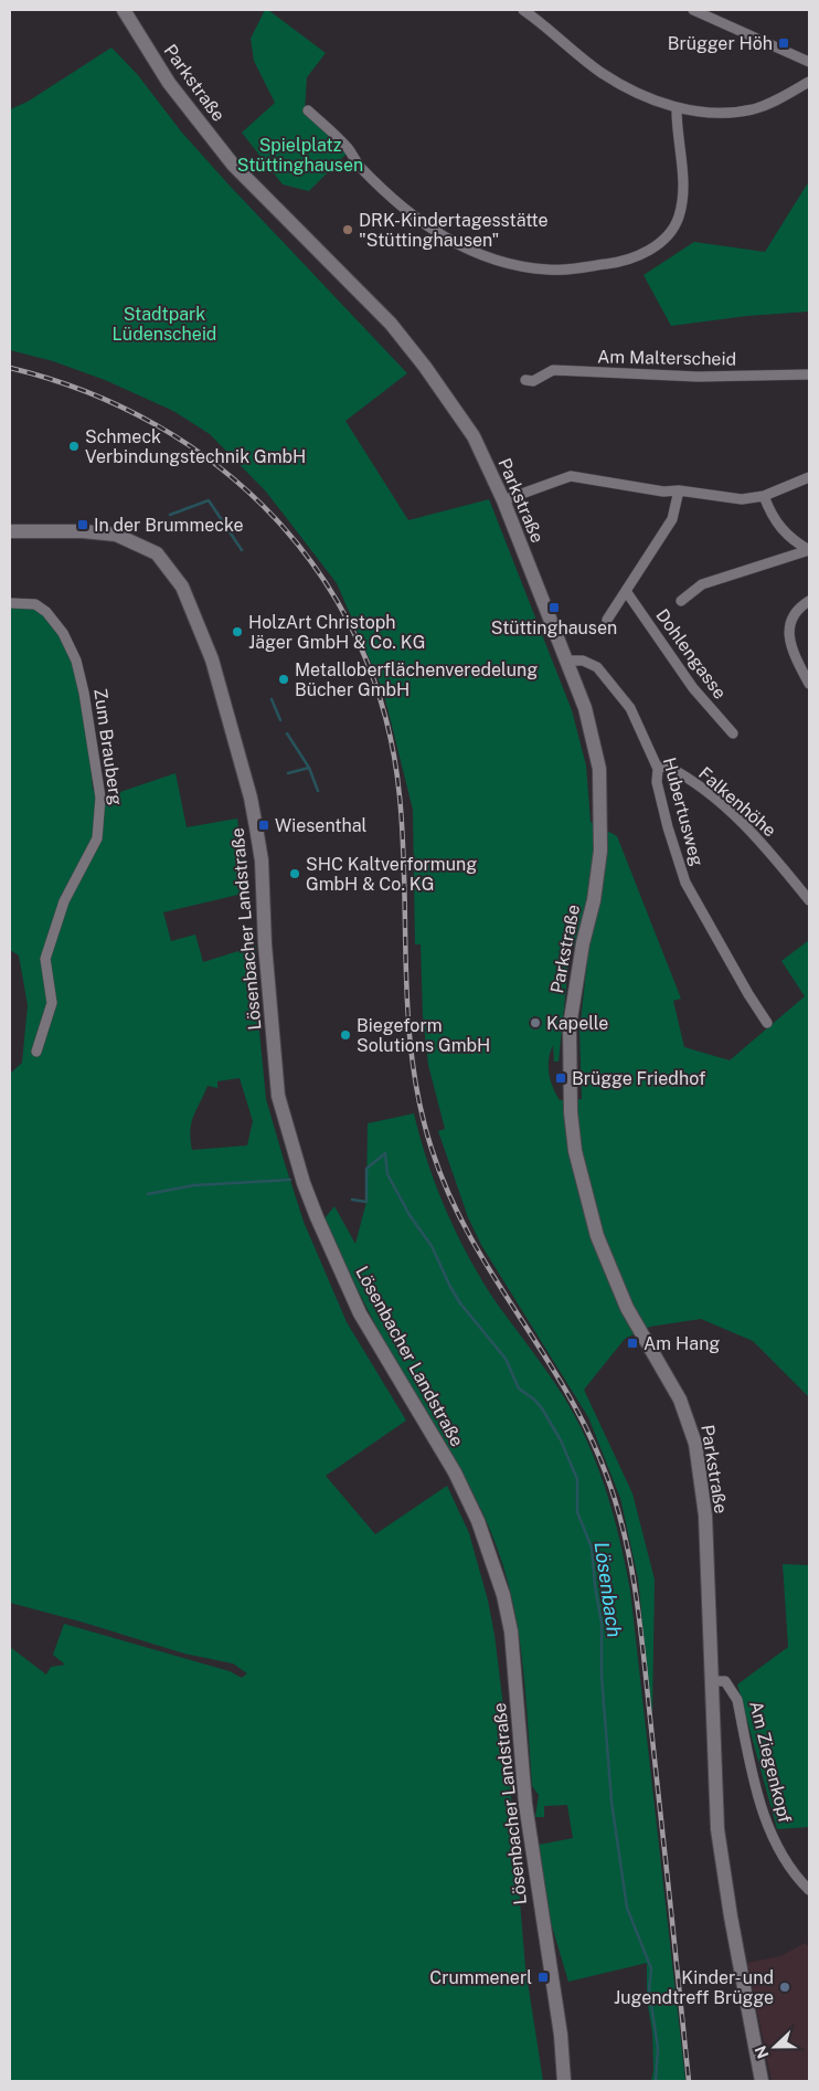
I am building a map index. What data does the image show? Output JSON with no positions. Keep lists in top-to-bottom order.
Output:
{
  "streets": {
    "street": [
      "Parkstraße",
      "Am Malterscheid",
      "Dohlengasse",
      "Zum Brauberg",
      "Falkenhöhe",
      "Hubertusweg",
      "Lösenbacher Landstraße",
      "Am Ziegenkopf"
    ]
  },
  "crossings": [
    ["Parkstraße", "Hubertusweg"],
    ["Parkstraße", "Am Ziegenkopf"],
    ["Falkenhöhe", "Hubertusweg"]
  ],
  "water": ["Lösenbach"],
  "parks": ["Spielplatz Stüttinghausen", "Stadtpark Lüdenscheid"],
  "places": {
    "transit": [
      "Brügger Höh",
      "In der Brummecke",
      "Stüttinghausen",
      "Wiesenthal",
      "Brügge Friedhof",
      "Am Hang",
      "Crummenerl"
    ],
    "other": [
      "DRK-Kindertagesstätte \"Stüttinghausen\"",
      "Schmeck Verbindungstechnik GmbH",
      "HolzArt Christoph Jäger GmbH & Co. KG",
      "Metalloberflächenveredelung Bücher GmbH",
      "SHC Kaltverformung GmbH & Co. KG",
      "Kapelle",
      "Biegeform Solutions GmbH",
      "Kinder- und Jugendtreff Brügge"
    ]
  },
  "north": "left"
}
